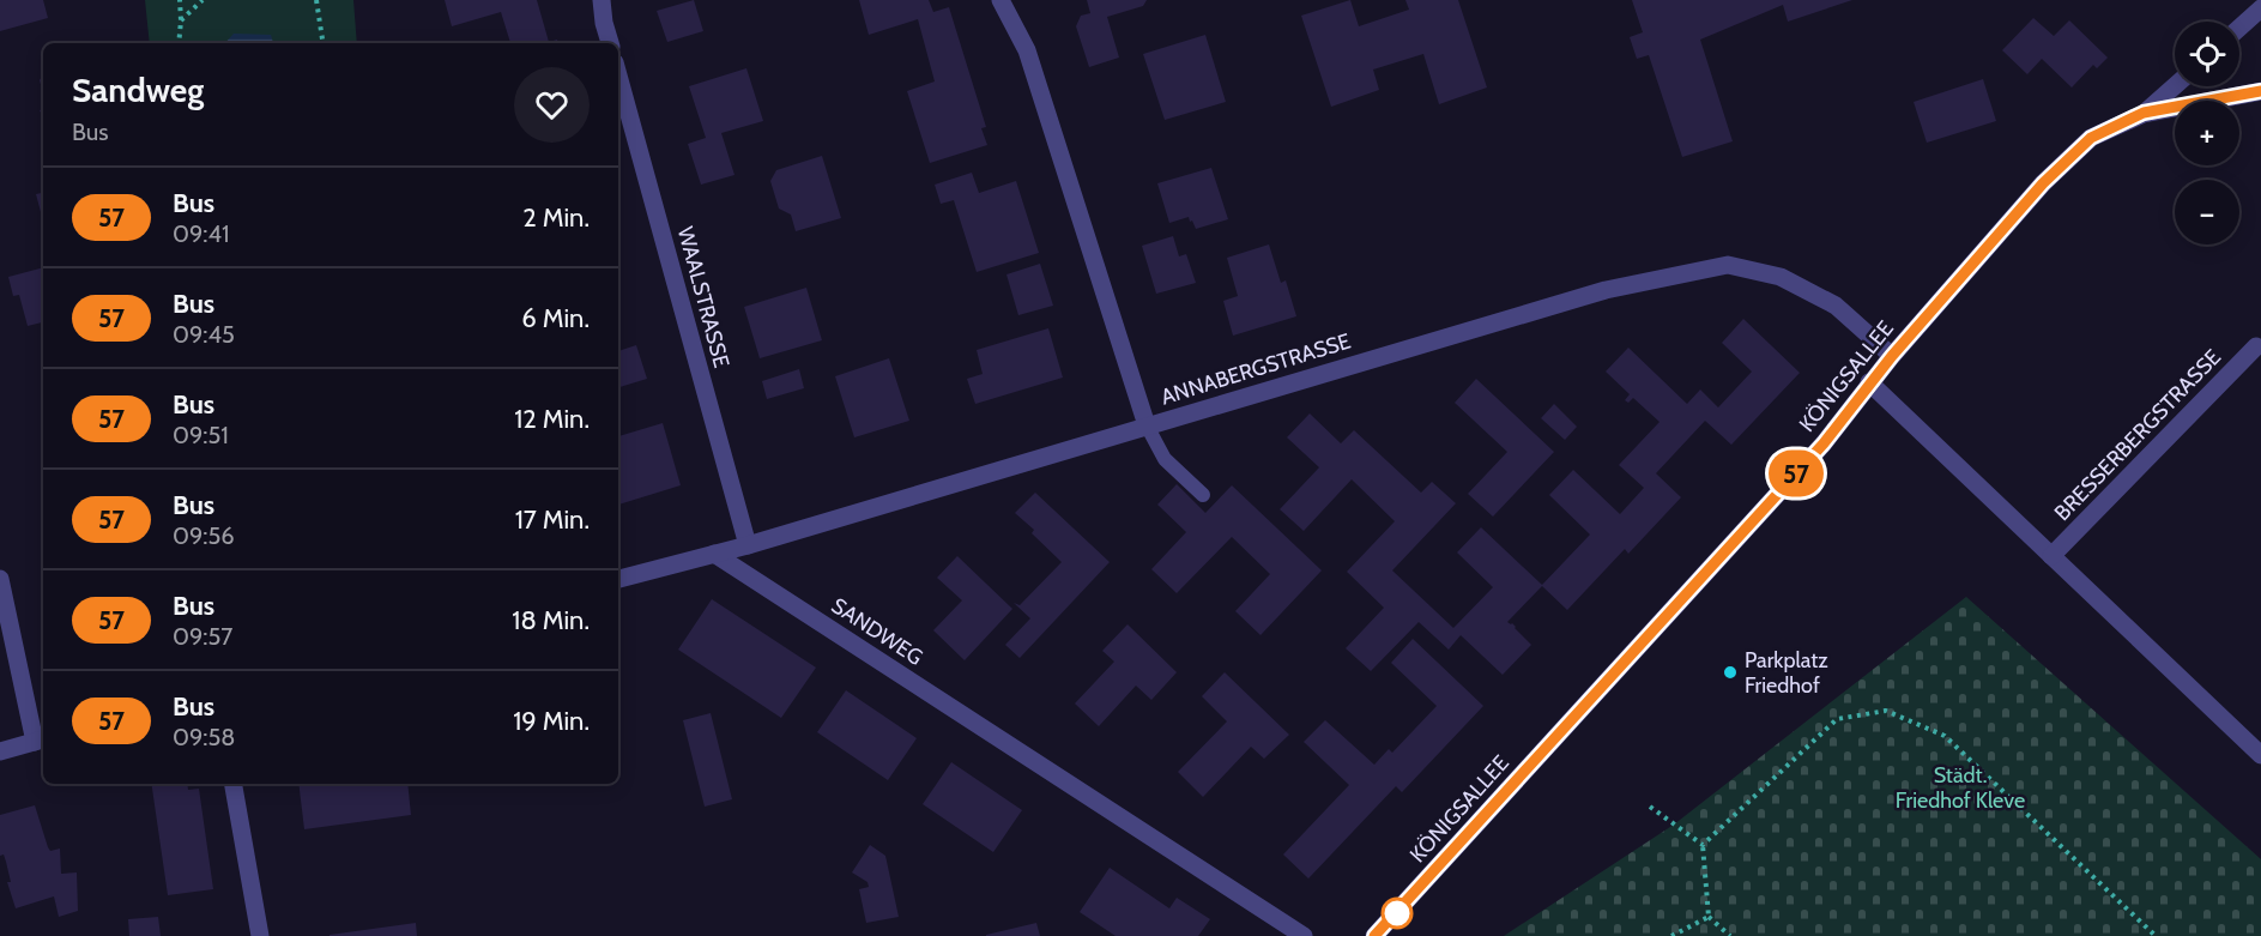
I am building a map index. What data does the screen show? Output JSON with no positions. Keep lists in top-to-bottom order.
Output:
{
  "streets": {
    "street": [
      "WAALSTRASSE",
      "ANNABERGSTRASSE",
      "KÖNIGSALLEE",
      "BRESSERBERGSTRASSE",
      "SANDWEG"
    ]
  },
  "crossings": [
    ["WAALSTRASSE", "ANNABERGSTRASSE"],
    ["ANNABERGSTRASSE", "KÖNIGSALLEE"],
    ["ANNABERGSTRASSE", "SANDWEG"]
  ],
  "parks": ["Städt. Friedhof Kleve"],
  "places": ["Parkplatz Friedhof"],
  "lines": ["bus line 57"],
  "page": {
    "on_map": "57",
    "map_buttons": ["+", "−"],
    "heading": ["Sandweg", "Bus"],
    "list": [
      {
        "mark": "57",
        "name": "Bus",
        "note": "09:41",
        "value": "2 Min."
      },
      {
        "mark": "57",
        "name": "Bus",
        "note": "09:45",
        "value": "6 Min."
      },
      {
        "mark": "57",
        "name": "Bus",
        "note": "09:51",
        "value": "12 Min."
      },
      {
        "mark": "57",
        "name": "Bus",
        "note": "09:56",
        "value": "17 Min."
      },
      {
        "mark": "57",
        "name": "Bus",
        "note": "09:57",
        "value": "18 Min."
      },
      {
        "mark": "57",
        "name": "Bus",
        "note": "09:58",
        "value": "19 Min."
      }
    ]
  }
}
